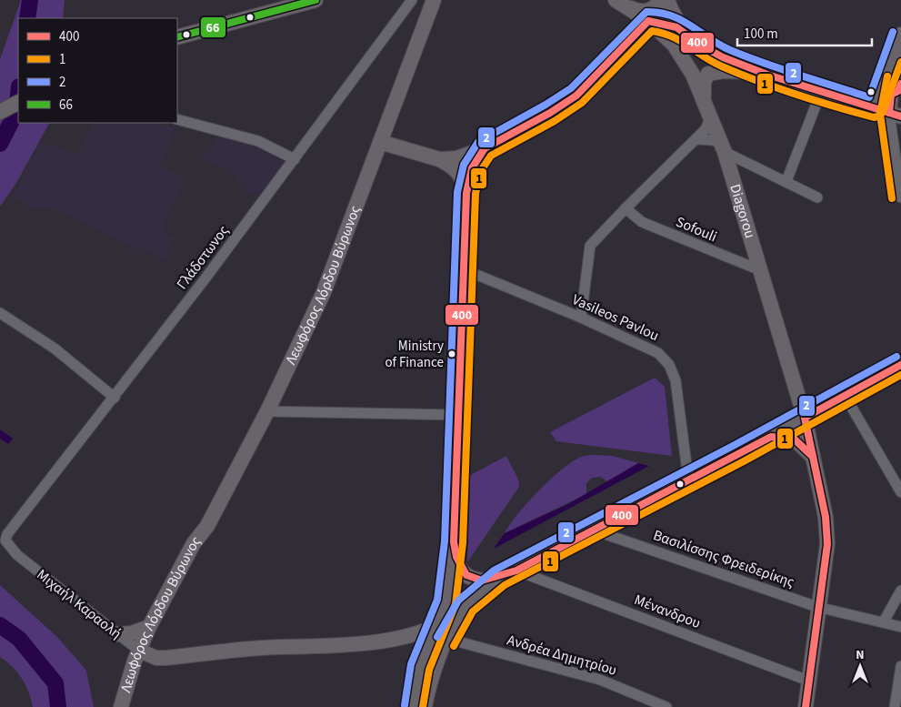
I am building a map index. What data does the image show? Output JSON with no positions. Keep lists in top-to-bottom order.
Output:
{
  "streets": {
    "main road": ["Diagorou", "Λεωφόρος Λόρδου Βύρωνος"],
    "street": [
      "Sofouli",
      "Γλάδστωνος",
      "Vasileos Pavlou",
      "Βασιλίσσης Φρειδερίκης",
      "Μιχαήλ Καραολή",
      "Μένανδρου",
      "Ανδρέα Δημητρίου"
    ]
  },
  "crossings": [
    ["Diagorou", "Sofouli"],
    ["Diagorou", "Βασιλίσσης Φρειδερίκης"],
    ["Diagorou", "Μένανδρου"],
    ["Γλάδστωνος", "Μιχαήλ Καραολή"],
    ["Λεωφόρος Λόρδου Βύρωνος", "Μιχαήλ Καραολή"]
  ],
  "places": ["Ministry of Finance"],
  "lines": [
    "transit line 66",
    "transit line 2",
    "transit line 400",
    "transit line 1"
  ],
  "legend": [
    "400",
    "1",
    "2",
    "66"
  ],
  "scale_bar": "100 m",
  "north": "top"
}
